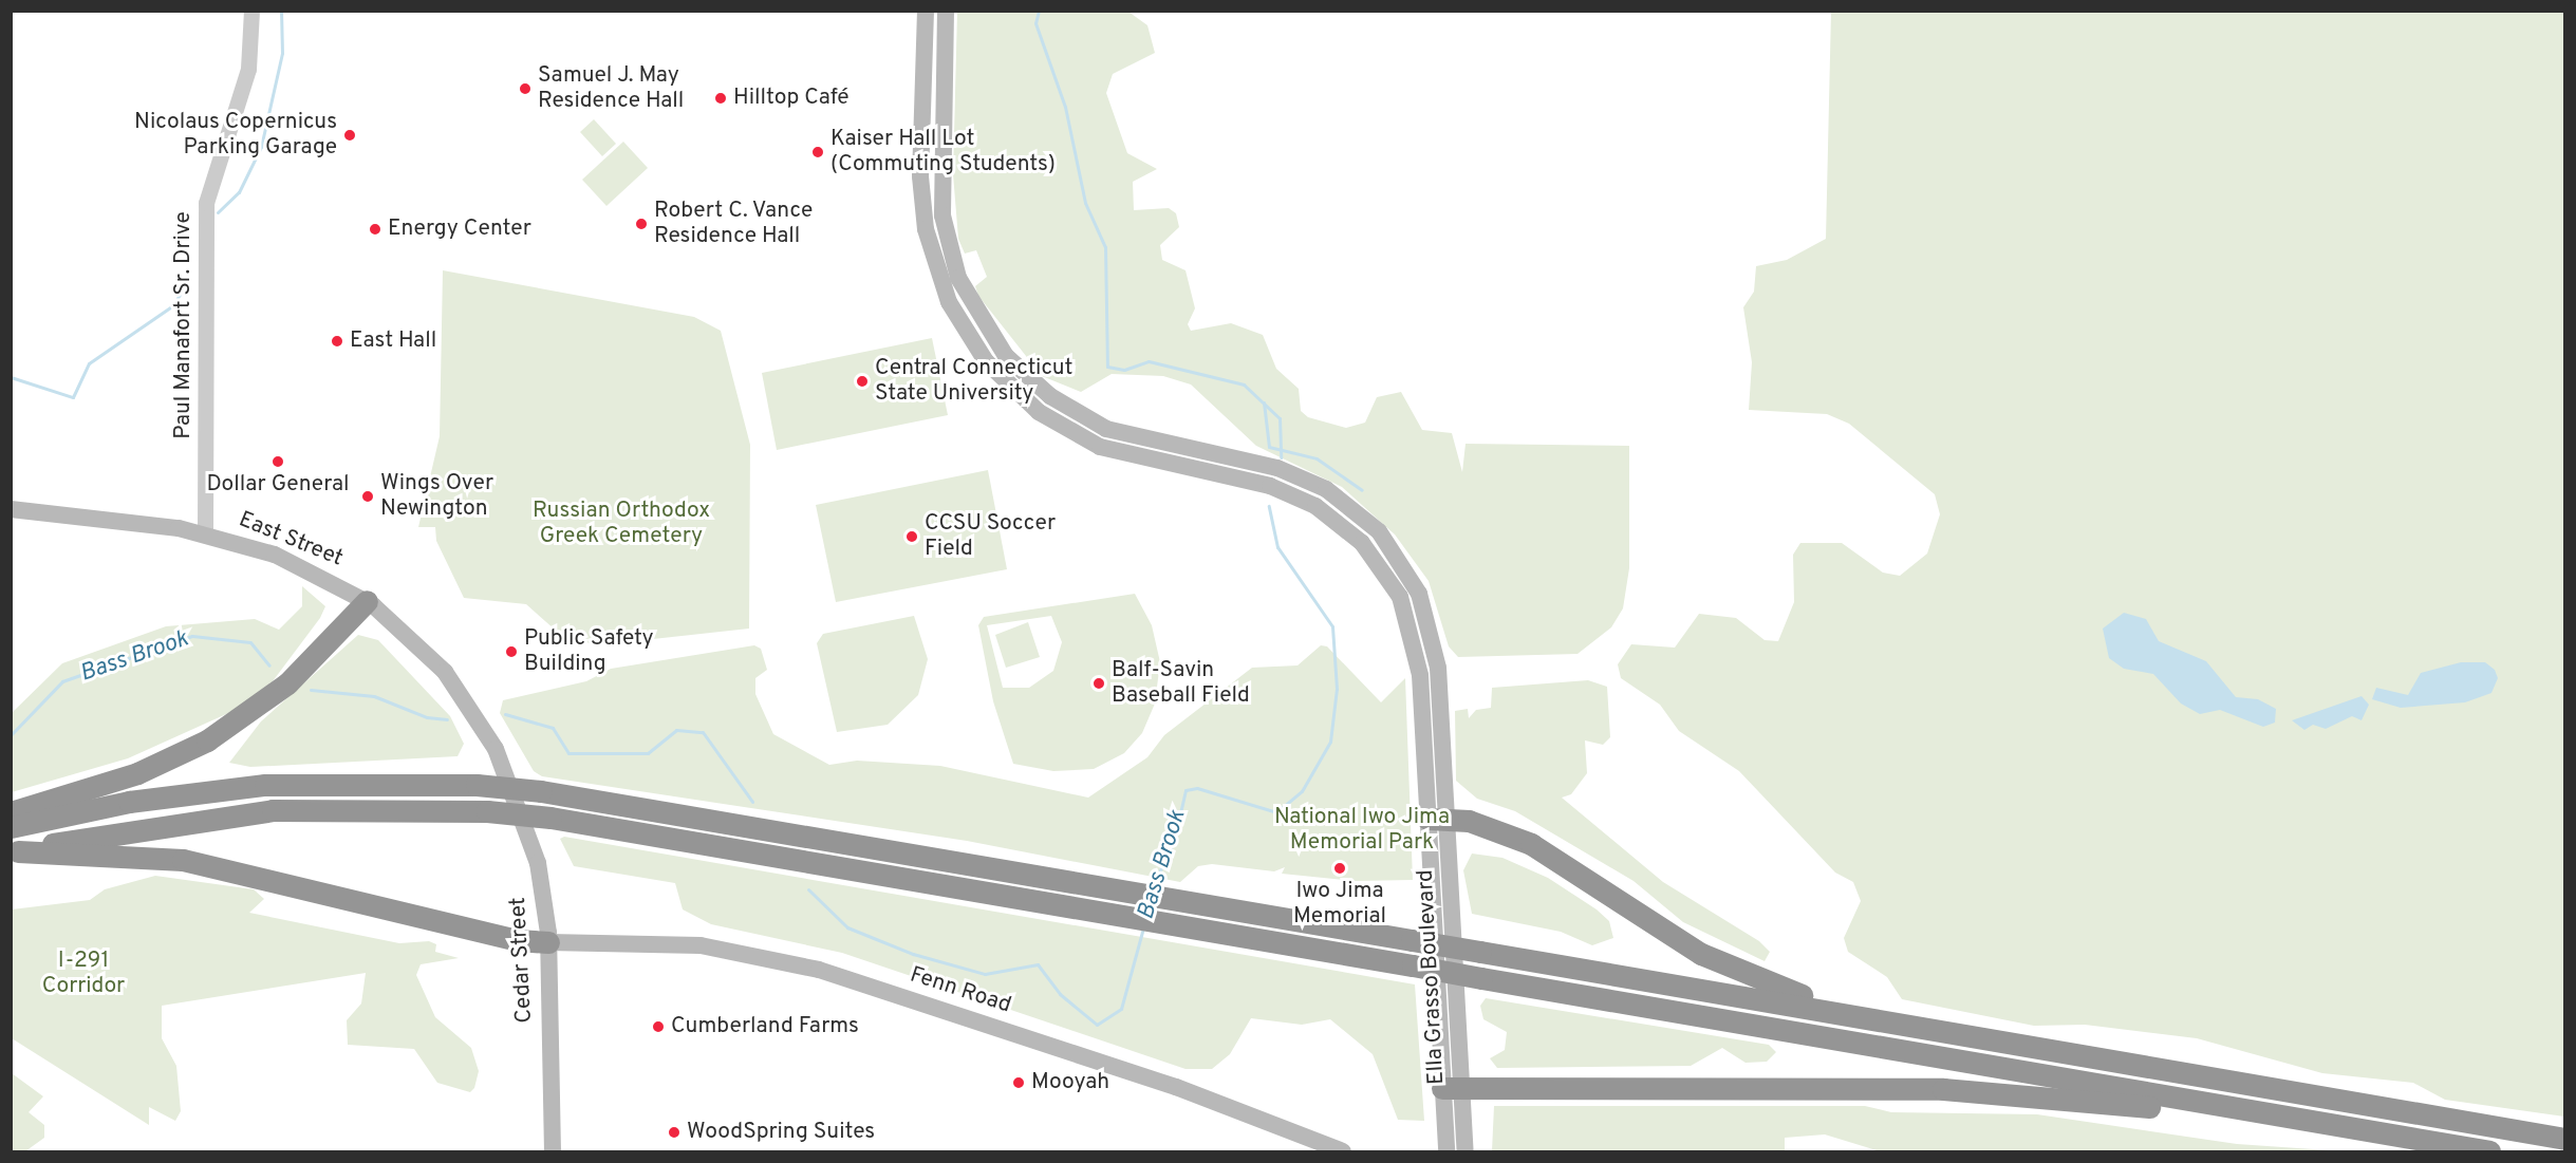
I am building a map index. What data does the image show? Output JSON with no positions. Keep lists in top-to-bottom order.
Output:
{
  "streets": {
    "main road": [
      "East Street",
      "Cedar Street",
      "Ella Grasso Boulevard",
      "Fenn Road"
    ],
    "street": ["Paul Manafort Sr. Drive"]
  },
  "crossings": [
    ["Paul Manafort Sr. Drive", "East Street"],
    ["East Street", "Cedar Street"],
    ["Cedar Street", "Fenn Road"]
  ],
  "water": ["Bass Brook"],
  "parks": ["Russian Orthodox Greek Cemetery", "National Iwo Jima Memorial Park", "I-291 Corridor"],
  "places": [
    "Samuel J. May Residence Hall",
    "Hilltop Café",
    "Nicolaus Copernicus Parking Garage",
    "Kaiser Hall Lot (Commuting Students)",
    "Robert C. Vance Residence Hall",
    "Energy Center",
    "East Hall",
    "Central Connecticut State University",
    "Dollar General",
    "Wings Over Newington",
    "CCSU Soccer Field",
    "Public Safety Building",
    "Balf-Savin Baseball Field",
    "Iwo Jima Memorial",
    "Cumberland Farms",
    "Mooyah",
    "WoodSpring Suites"
  ]
}
